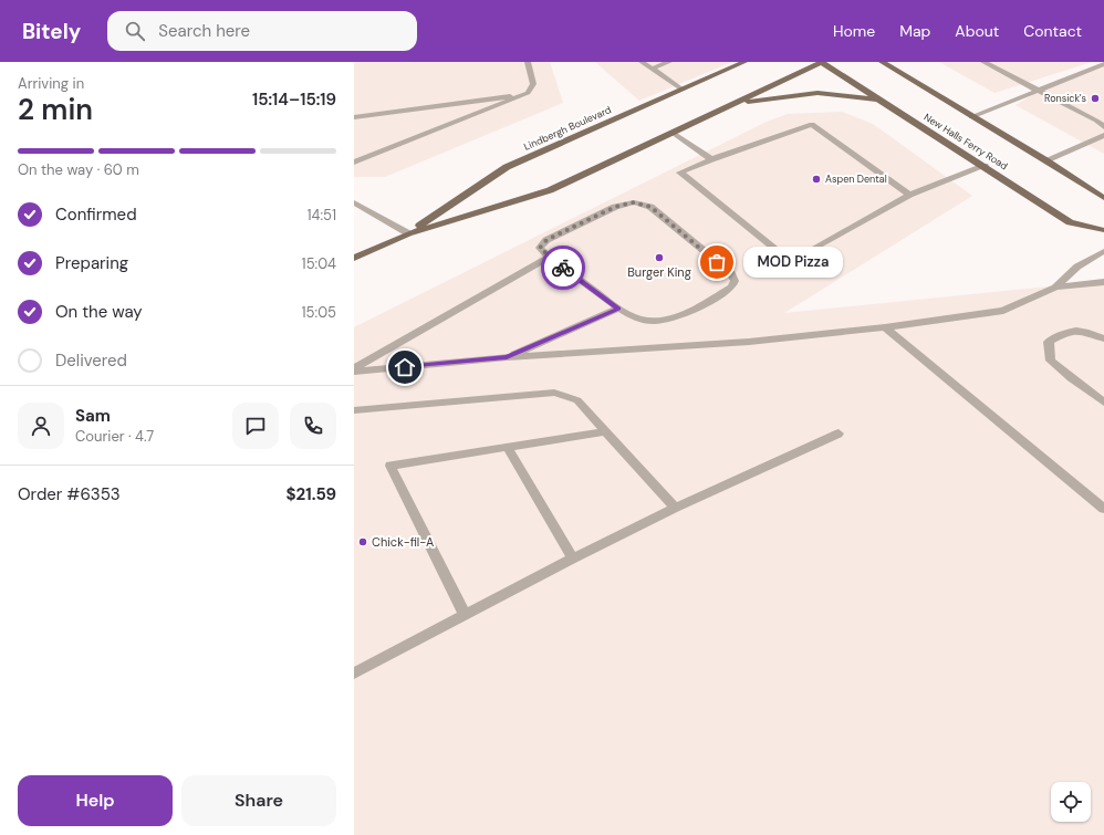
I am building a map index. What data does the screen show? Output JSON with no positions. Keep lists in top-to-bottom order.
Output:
{
  "streets": {
    "main road": ["Lindbergh Boulevard", "New Halls Ferry Road"]
  },
  "crossings": [
    ["Lindbergh Boulevard", "New Halls Ferry Road"]
  ],
  "places": [
    "Ronsick's",
    "Aspen Dental",
    "Burger King",
    "MOD Pizza",
    "Chick-fil-A"
  ],
  "page": {
    "header": "Bitely",
    "search": "Search here",
    "nav": [
      "Home",
      "Map",
      "About",
      "Contact"
    ],
    "heading": ["2 min", "Arriving in", "15:14–15:19"],
    "panel": [
      "Sam",
      "Courier · 4.7",
      "Order #6353",
      "$21.59"
    ],
    "bar": "On the way · 60 m",
    "list": [
      ["Confirmed", "14:51"],
      ["Preparing", "15:04"],
      ["On the way", "15:05"],
      "Delivered"
    ],
    "bubble": "MOD Pizza",
    "buttons": ["Help", "Share"]
  }
}
